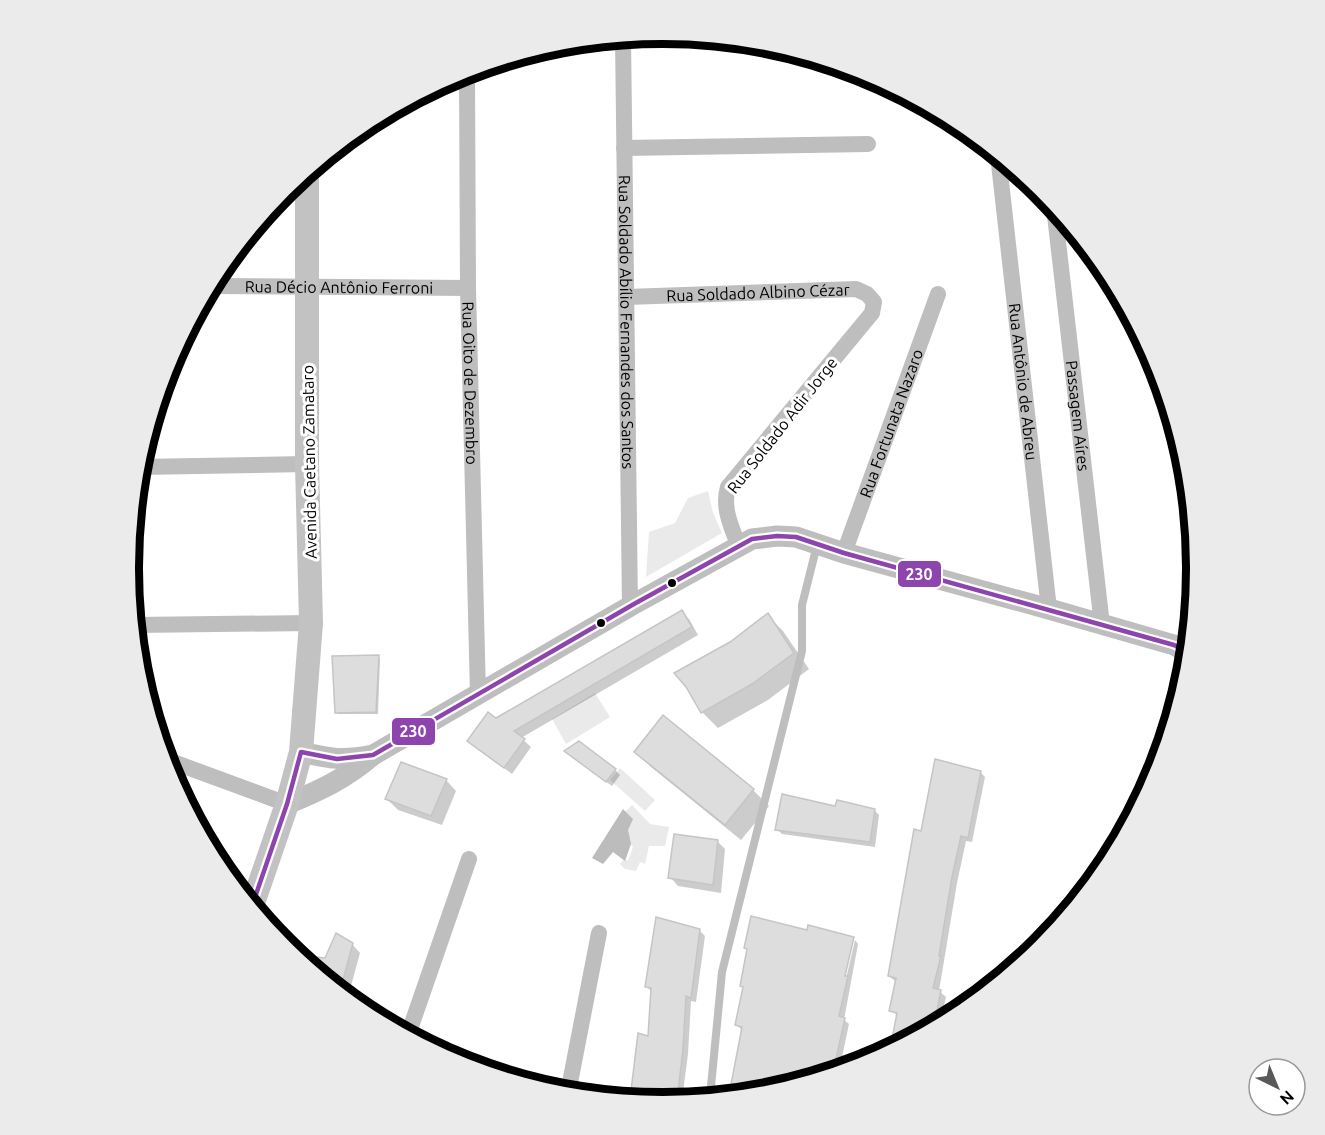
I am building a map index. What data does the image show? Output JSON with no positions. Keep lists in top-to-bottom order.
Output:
{
  "streets": {
    "main road": ["Avenida Caetano Zamataro"],
    "street": [
      "Rua Décio Antônio Ferroni",
      "Rua Soldado Albino Cézar",
      "Rua Soldado Abílio Fernandes dos Santos",
      "Rua Antônio de Abreu",
      "Rua Oito de Dezembro",
      "Passagem Aíres",
      "Rua Fortunata Nazaro",
      "Rua Soldado Adir Jorge"
    ]
  },
  "crossings": [
    ["Rua Décio Antônio Ferroni", "Rua Oito de Dezembro"],
    ["Rua Décio Antônio Ferroni", "Avenida Caetano Zamataro"],
    ["Rua Soldado Albino Cézar", "Rua Soldado Abílio Fernandes dos Santos"],
    ["Rua Soldado Albino Cézar", "Rua Soldado Adir Jorge"]
  ],
  "lines": ["transit line 230"],
  "north": "bottom right"
}
